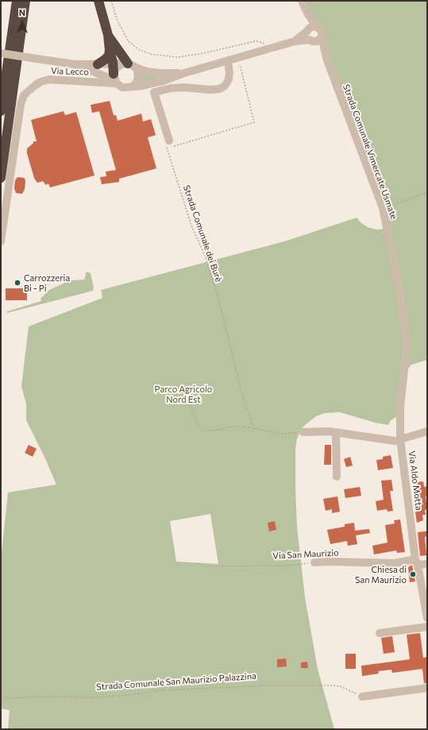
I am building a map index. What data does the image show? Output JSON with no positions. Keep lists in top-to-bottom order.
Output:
{
  "streets": {
    "street": [
      "Via Lecco",
      "Strada Comunale Vimercate Usmate",
      "Via Aldo Motta",
      "Via San Maurizio"
    ],
    "path": ["Strada Comunale dei Burè", "Strada Comunale San Maurizio Palazzina"]
  },
  "crossings": [
    ["Strada Comunale Vimercate Usmate", "Via Aldo Motta"],
    ["Via Aldo Motta", "Via San Maurizio"]
  ],
  "parks": ["Parco Agricolo Nord Est"],
  "places": ["Carrozzeria Bi - Pi", "Chiesa di San Maurizio"],
  "north": "top"
}
